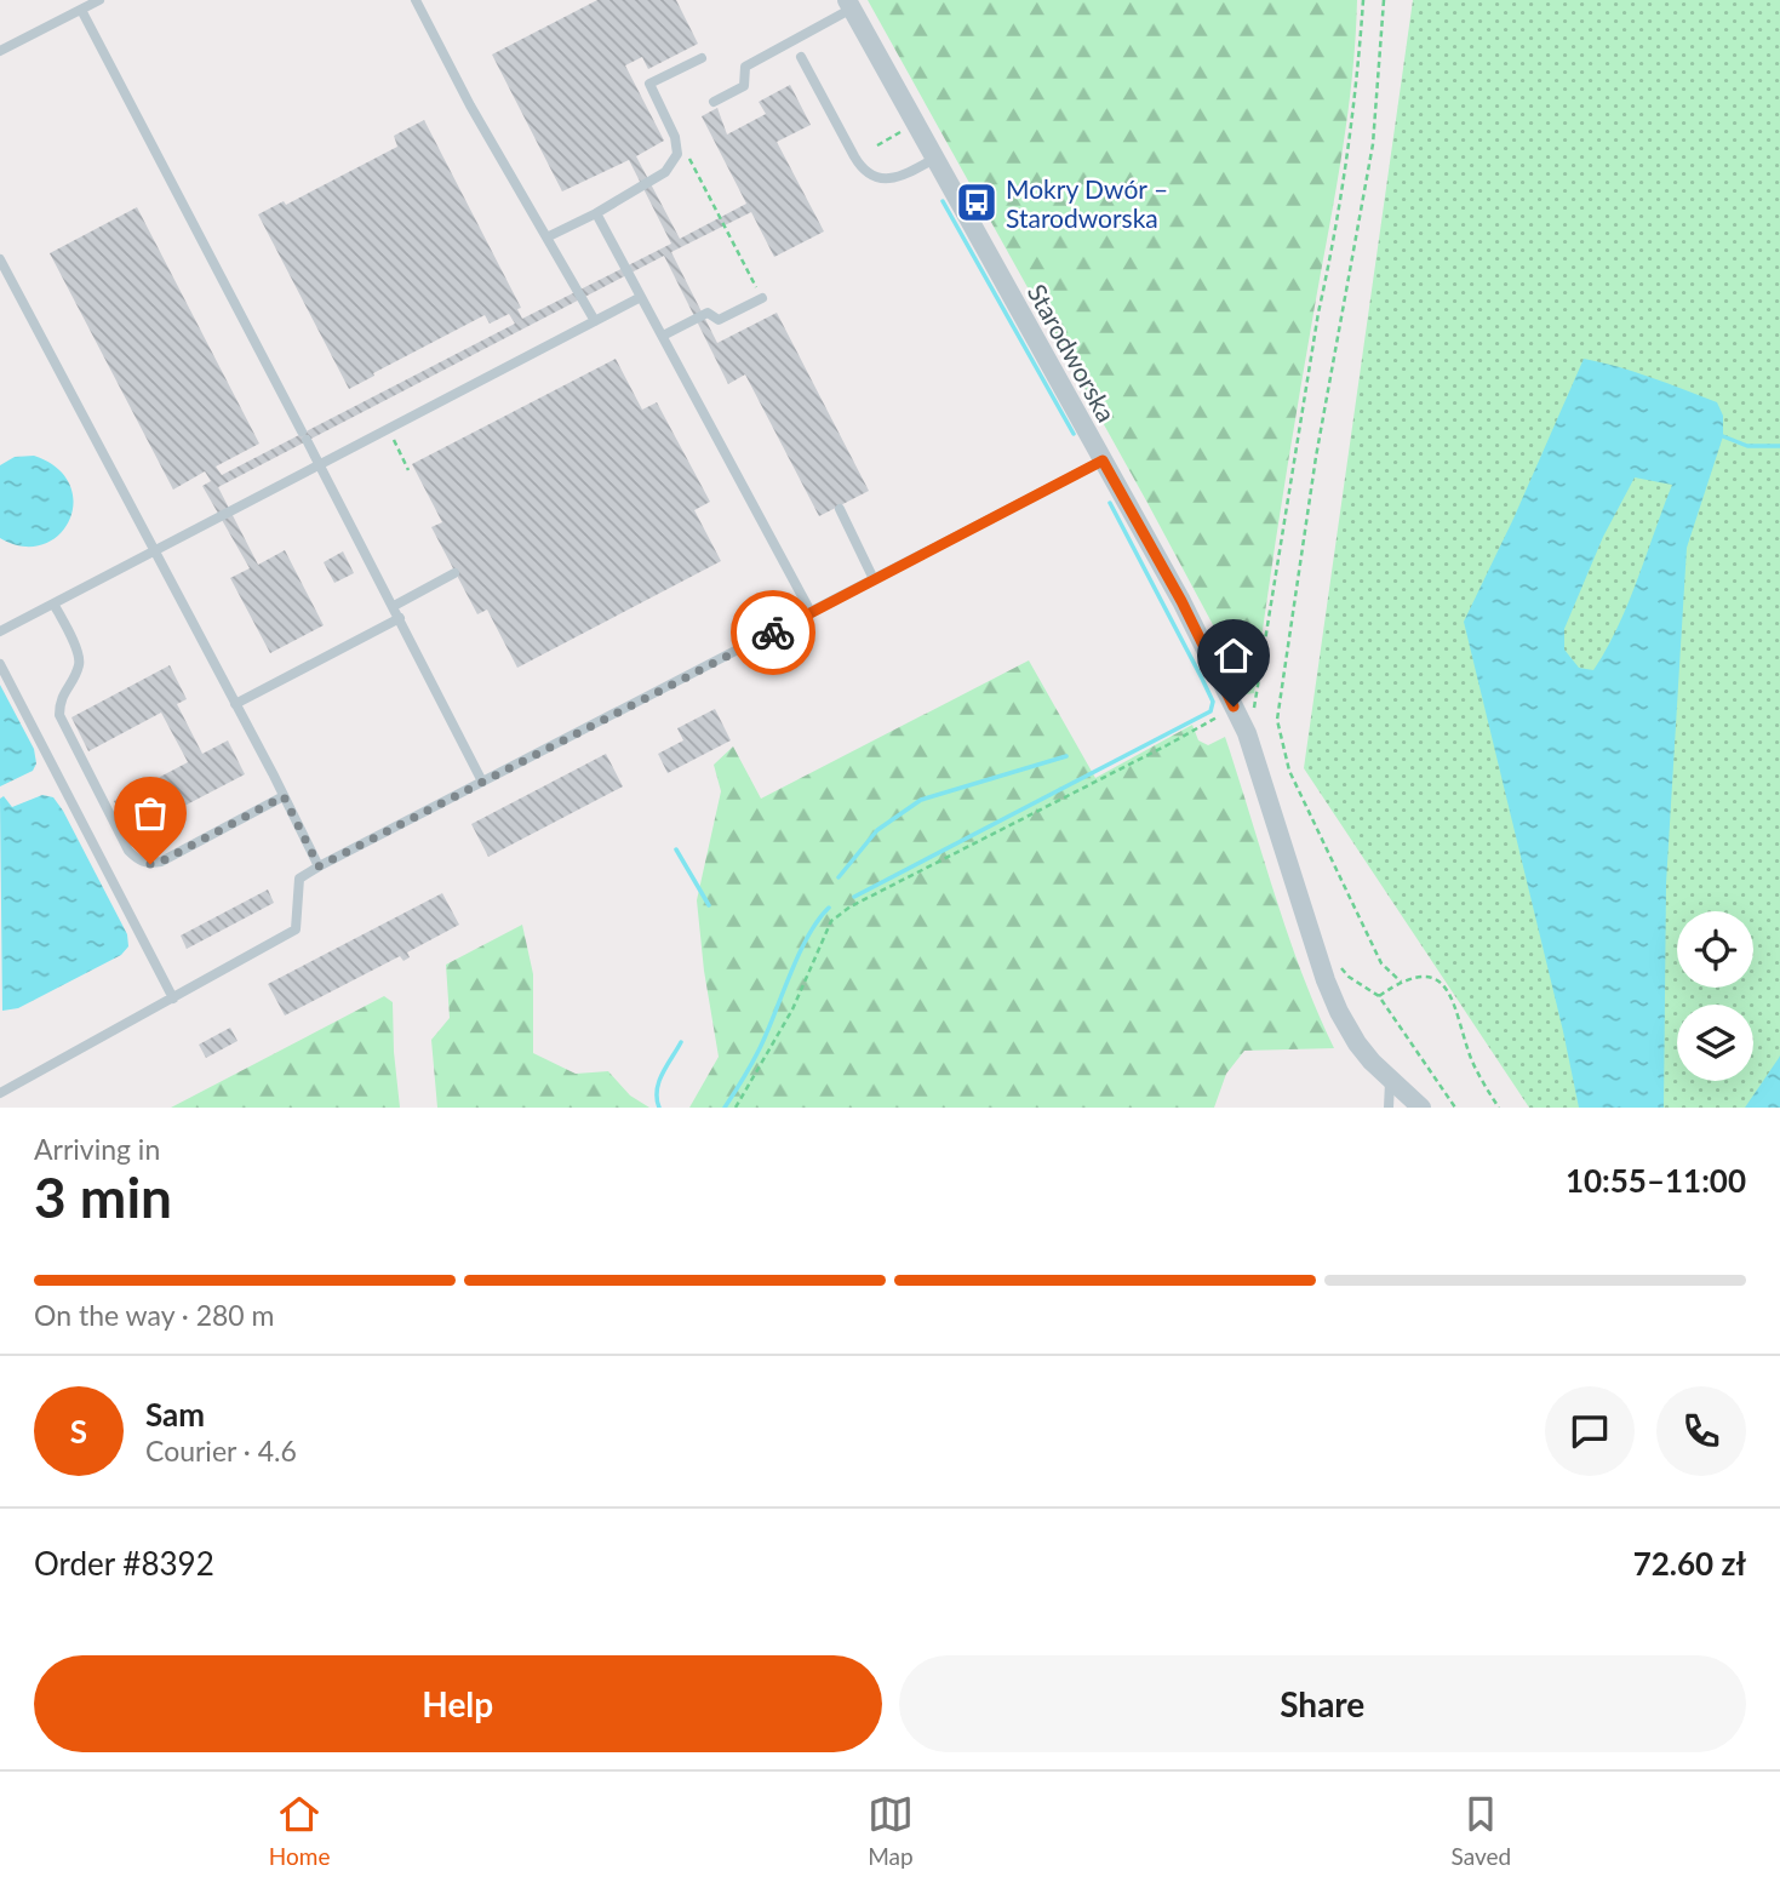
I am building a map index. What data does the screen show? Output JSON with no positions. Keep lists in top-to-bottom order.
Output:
{
  "streets": {
    "street": ["Starodworska"]
  },
  "places": {
    "bus stop": ["Mokry Dwór – Starodworska"]
  },
  "page": {
    "heading": ["3 min", "Arriving in", "10:55–11:00"],
    "panel": [
      "Sam",
      "Courier · 4.6",
      "Order #8392",
      "72.60 zł"
    ],
    "bar": "On the way · 280 m",
    "round": "S",
    "buttons": ["Help", "Share"],
    "tabs": ["Home", "Map", "Saved"]
  }
}
